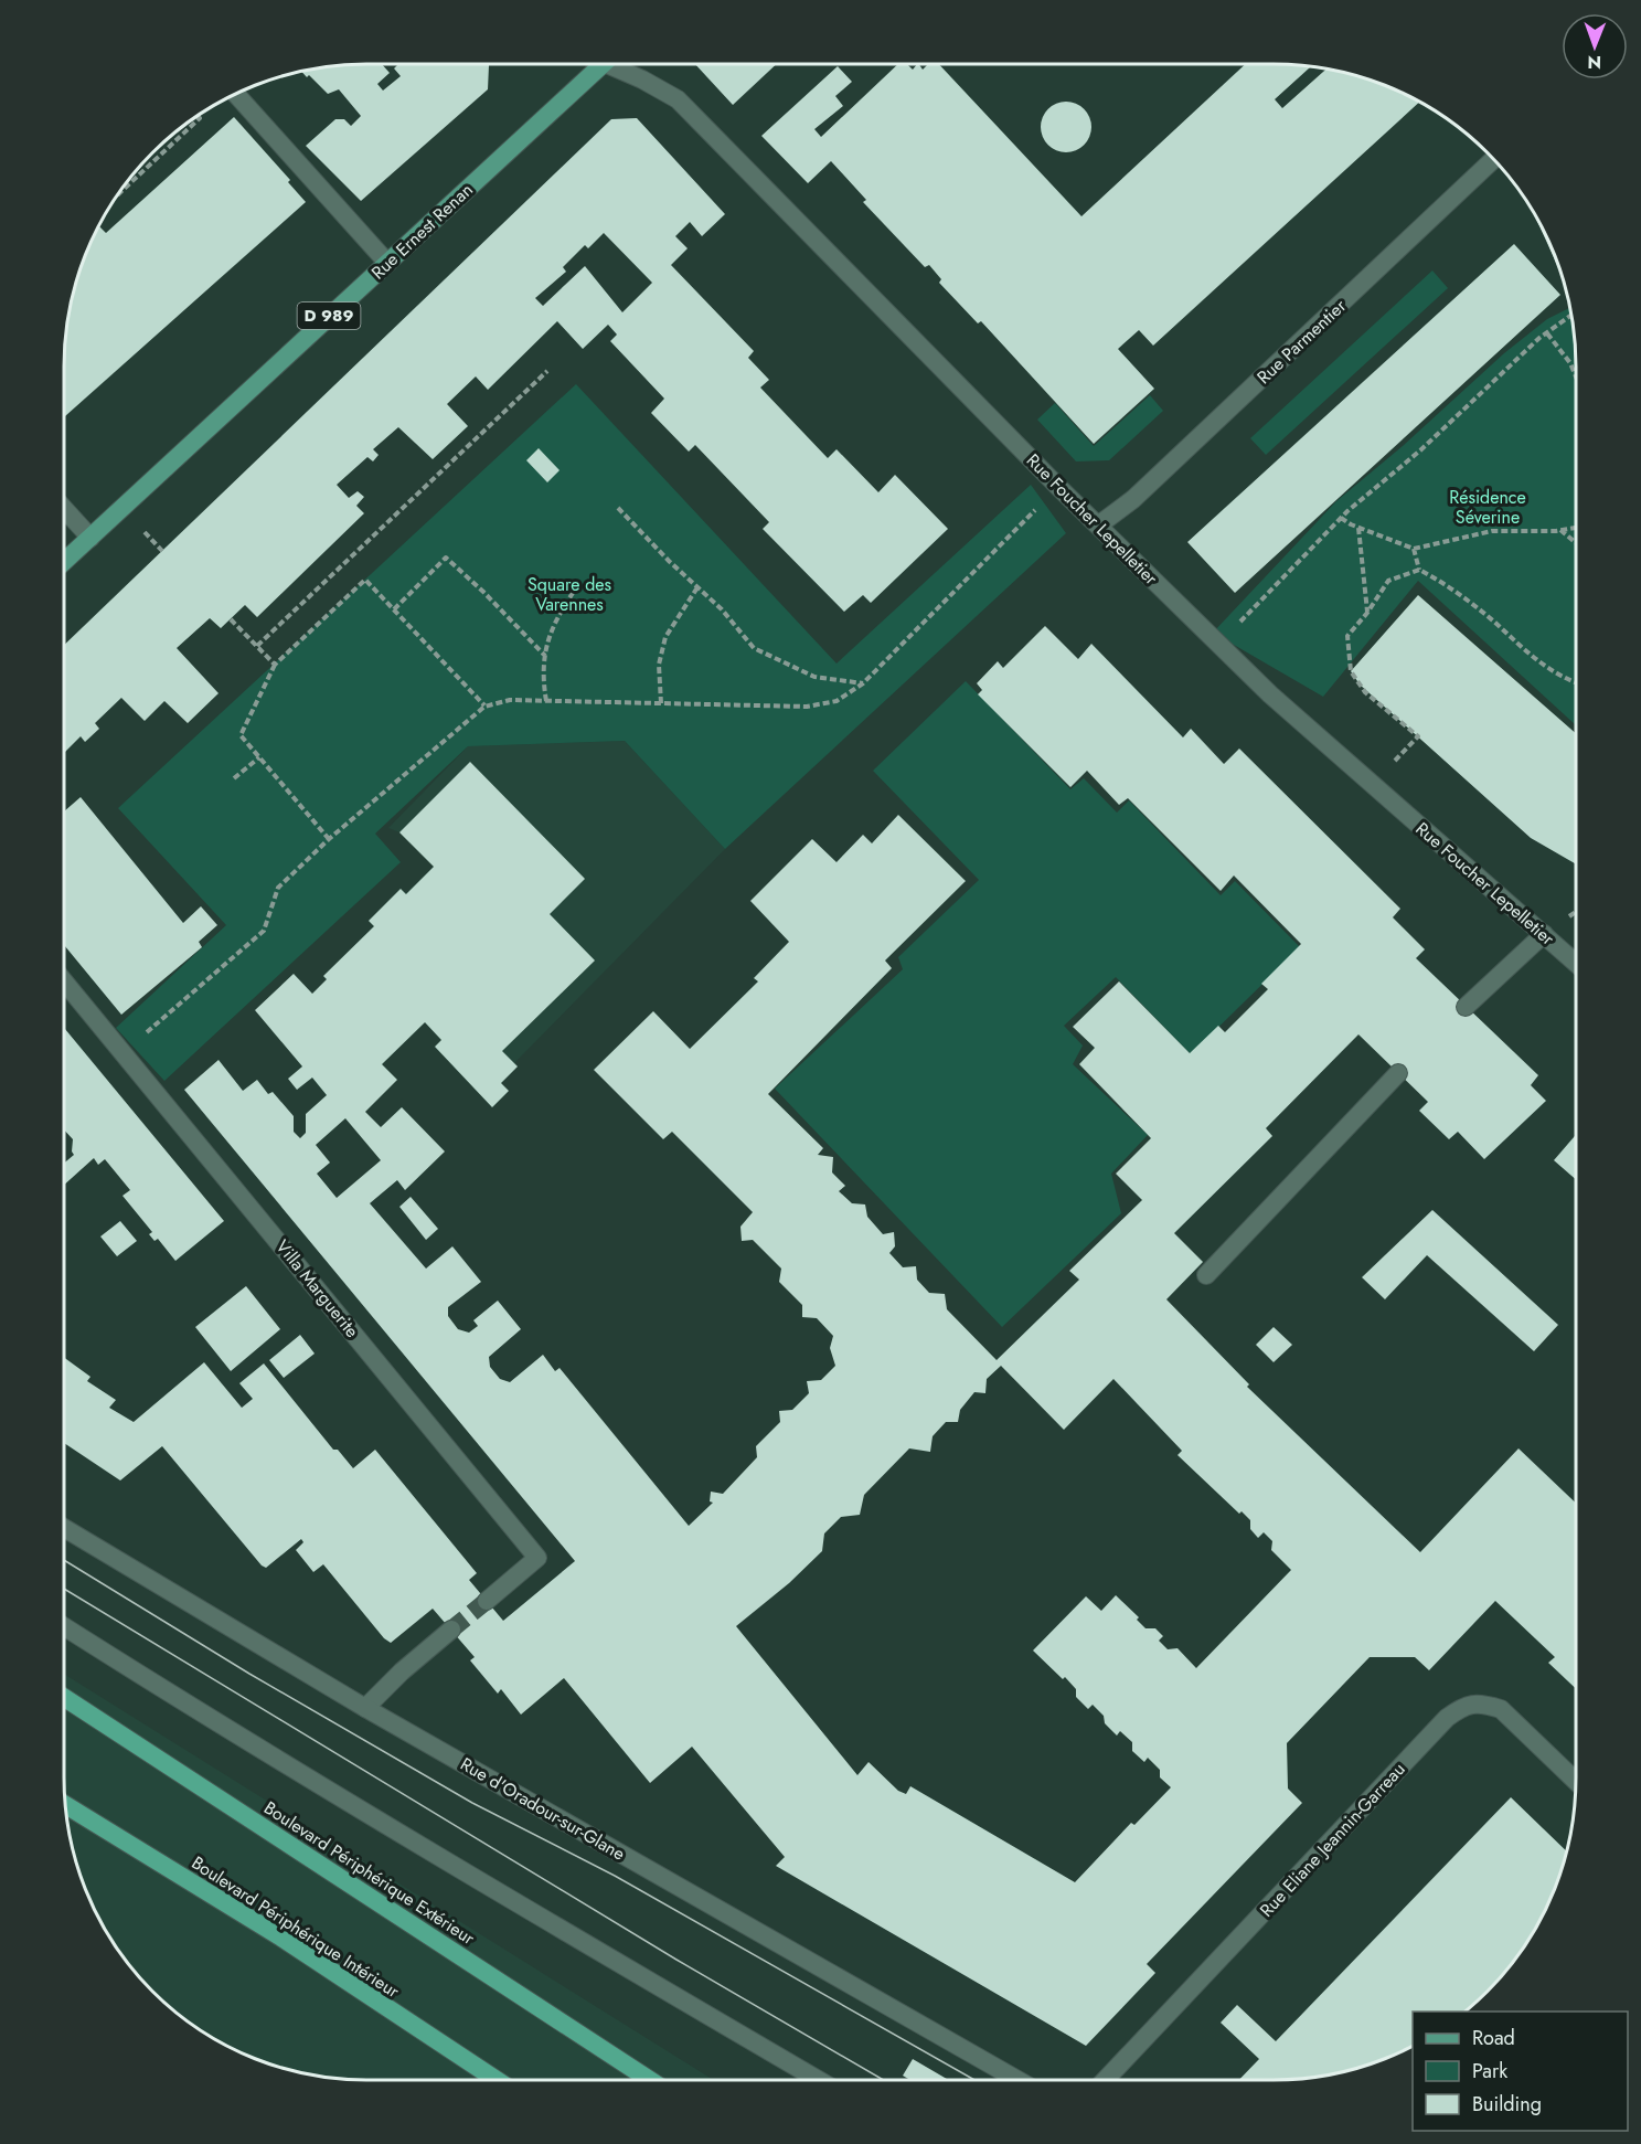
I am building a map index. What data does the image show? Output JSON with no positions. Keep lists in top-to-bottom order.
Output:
{
  "streets": {
    "highway": ["Boulevard Périphérique Extérieur", "Boulevard Périphérique Intérieur"],
    "main road": ["Rue Ernest Renan", "D 989"],
    "street": [
      "Rue Parmentier",
      "Rue Foucher Lepelletier",
      "Villa Marguerite",
      "Rue d'Oradour-sur-Glane",
      "Rue Eliane Jeannin-Garreau"
    ]
  },
  "crossings": [
    ["Rue Parmentier", "Rue Foucher Lepelletier"]
  ],
  "parks": ["Résidence Séverine", "Square des Varennes"],
  "legend": ["Road", "Park", "Building"],
  "north": "bottom"
}
